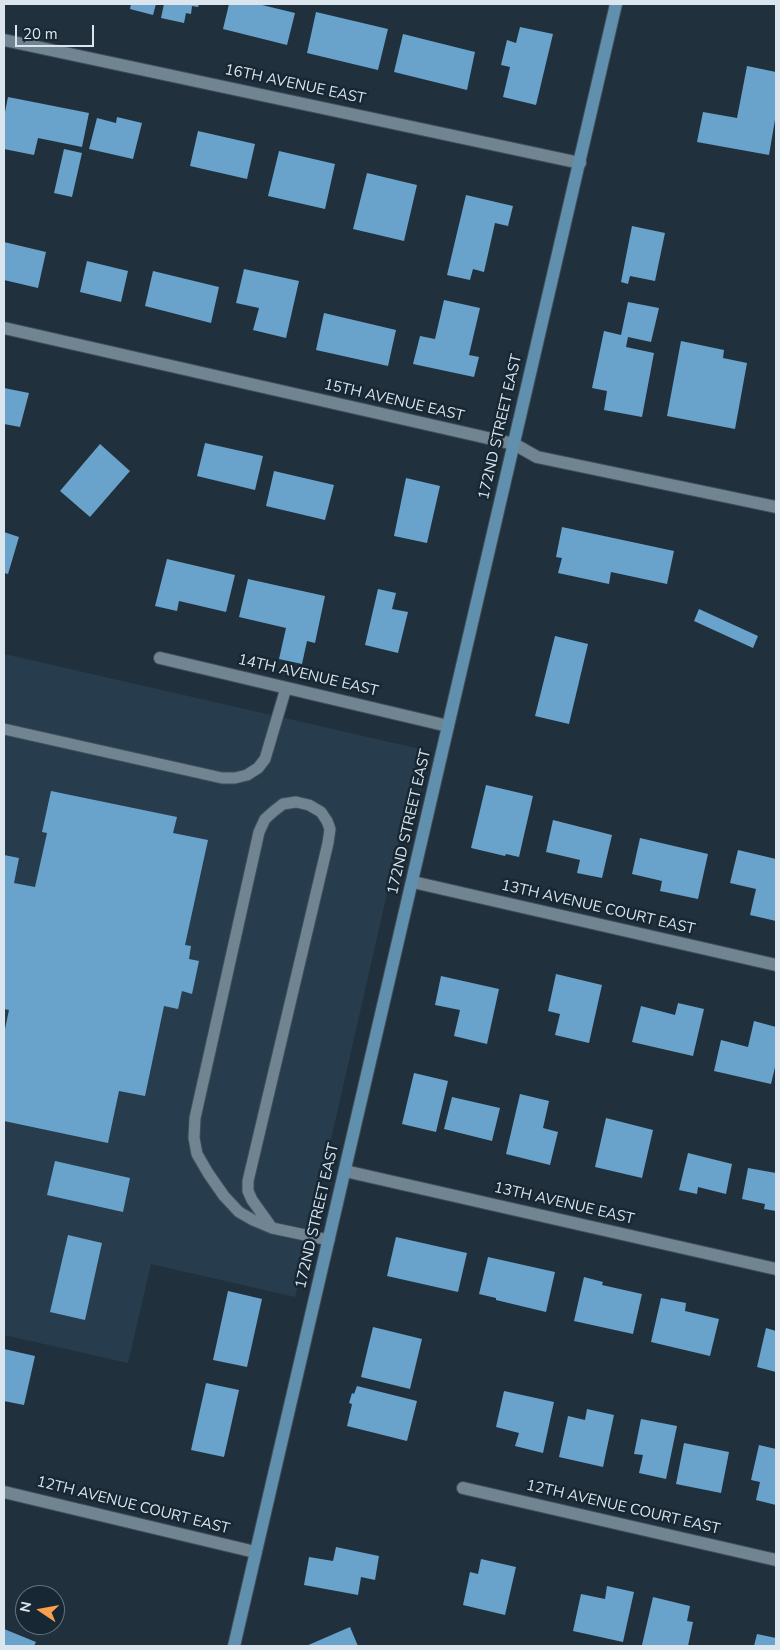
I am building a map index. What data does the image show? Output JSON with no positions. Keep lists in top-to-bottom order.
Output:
{
  "streets": {
    "street": [
      "16TH AVENUE EAST",
      "15TH AVENUE EAST",
      "172ND STREET EAST",
      "14TH AVENUE EAST",
      "13TH AVENUE COURT EAST",
      "13TH AVENUE EAST",
      "12TH AVENUE COURT EAST"
    ]
  },
  "crossings": [
    ["16TH AVENUE EAST", "172ND STREET EAST"],
    ["15TH AVENUE EAST", "172ND STREET EAST"],
    ["172ND STREET EAST", "14TH AVENUE EAST"],
    ["172ND STREET EAST", "13TH AVENUE COURT EAST"],
    ["172ND STREET EAST", "13TH AVENUE EAST"],
    ["172ND STREET EAST", "12TH AVENUE COURT EAST"]
  ],
  "scale_bar": "20 m",
  "north": "left"
}
